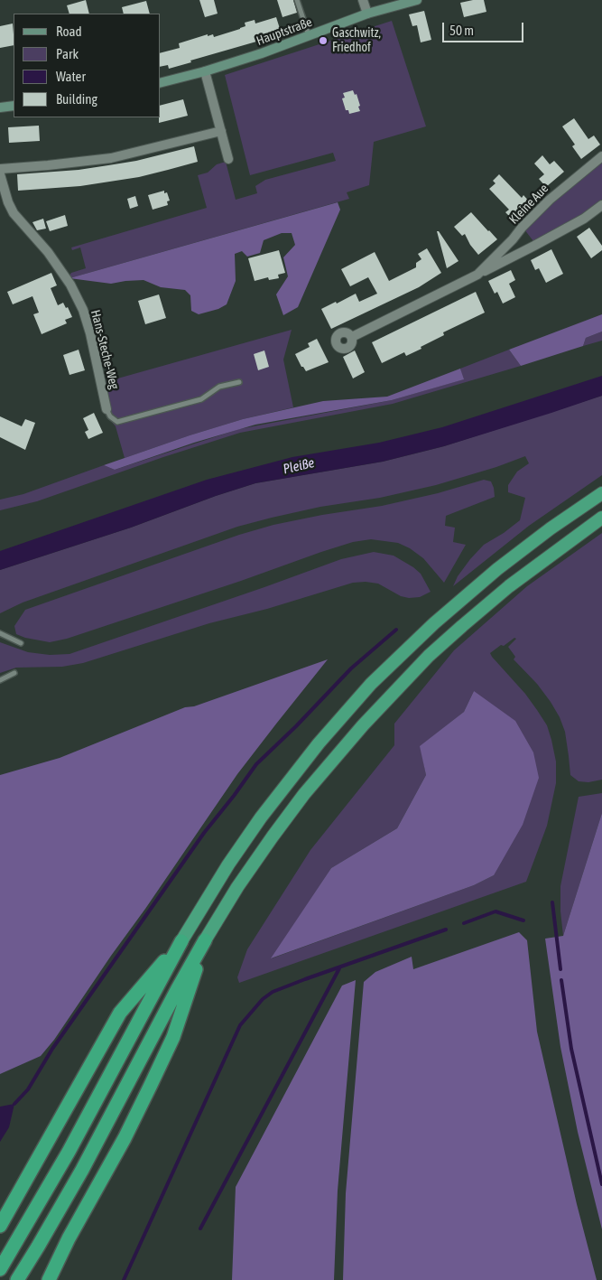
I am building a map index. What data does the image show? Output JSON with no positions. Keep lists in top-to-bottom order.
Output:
{
  "streets": {
    "main road": ["Hauptstraße"],
    "street": ["Kleine Aue", "Hans-Steche-Weg"]
  },
  "water": ["Pleiße"],
  "places": ["Gaschwitz, Friedhof"],
  "legend": [
    "Road",
    "Park",
    "Water",
    "Building"
  ],
  "scale_bar": "50 m"
}
